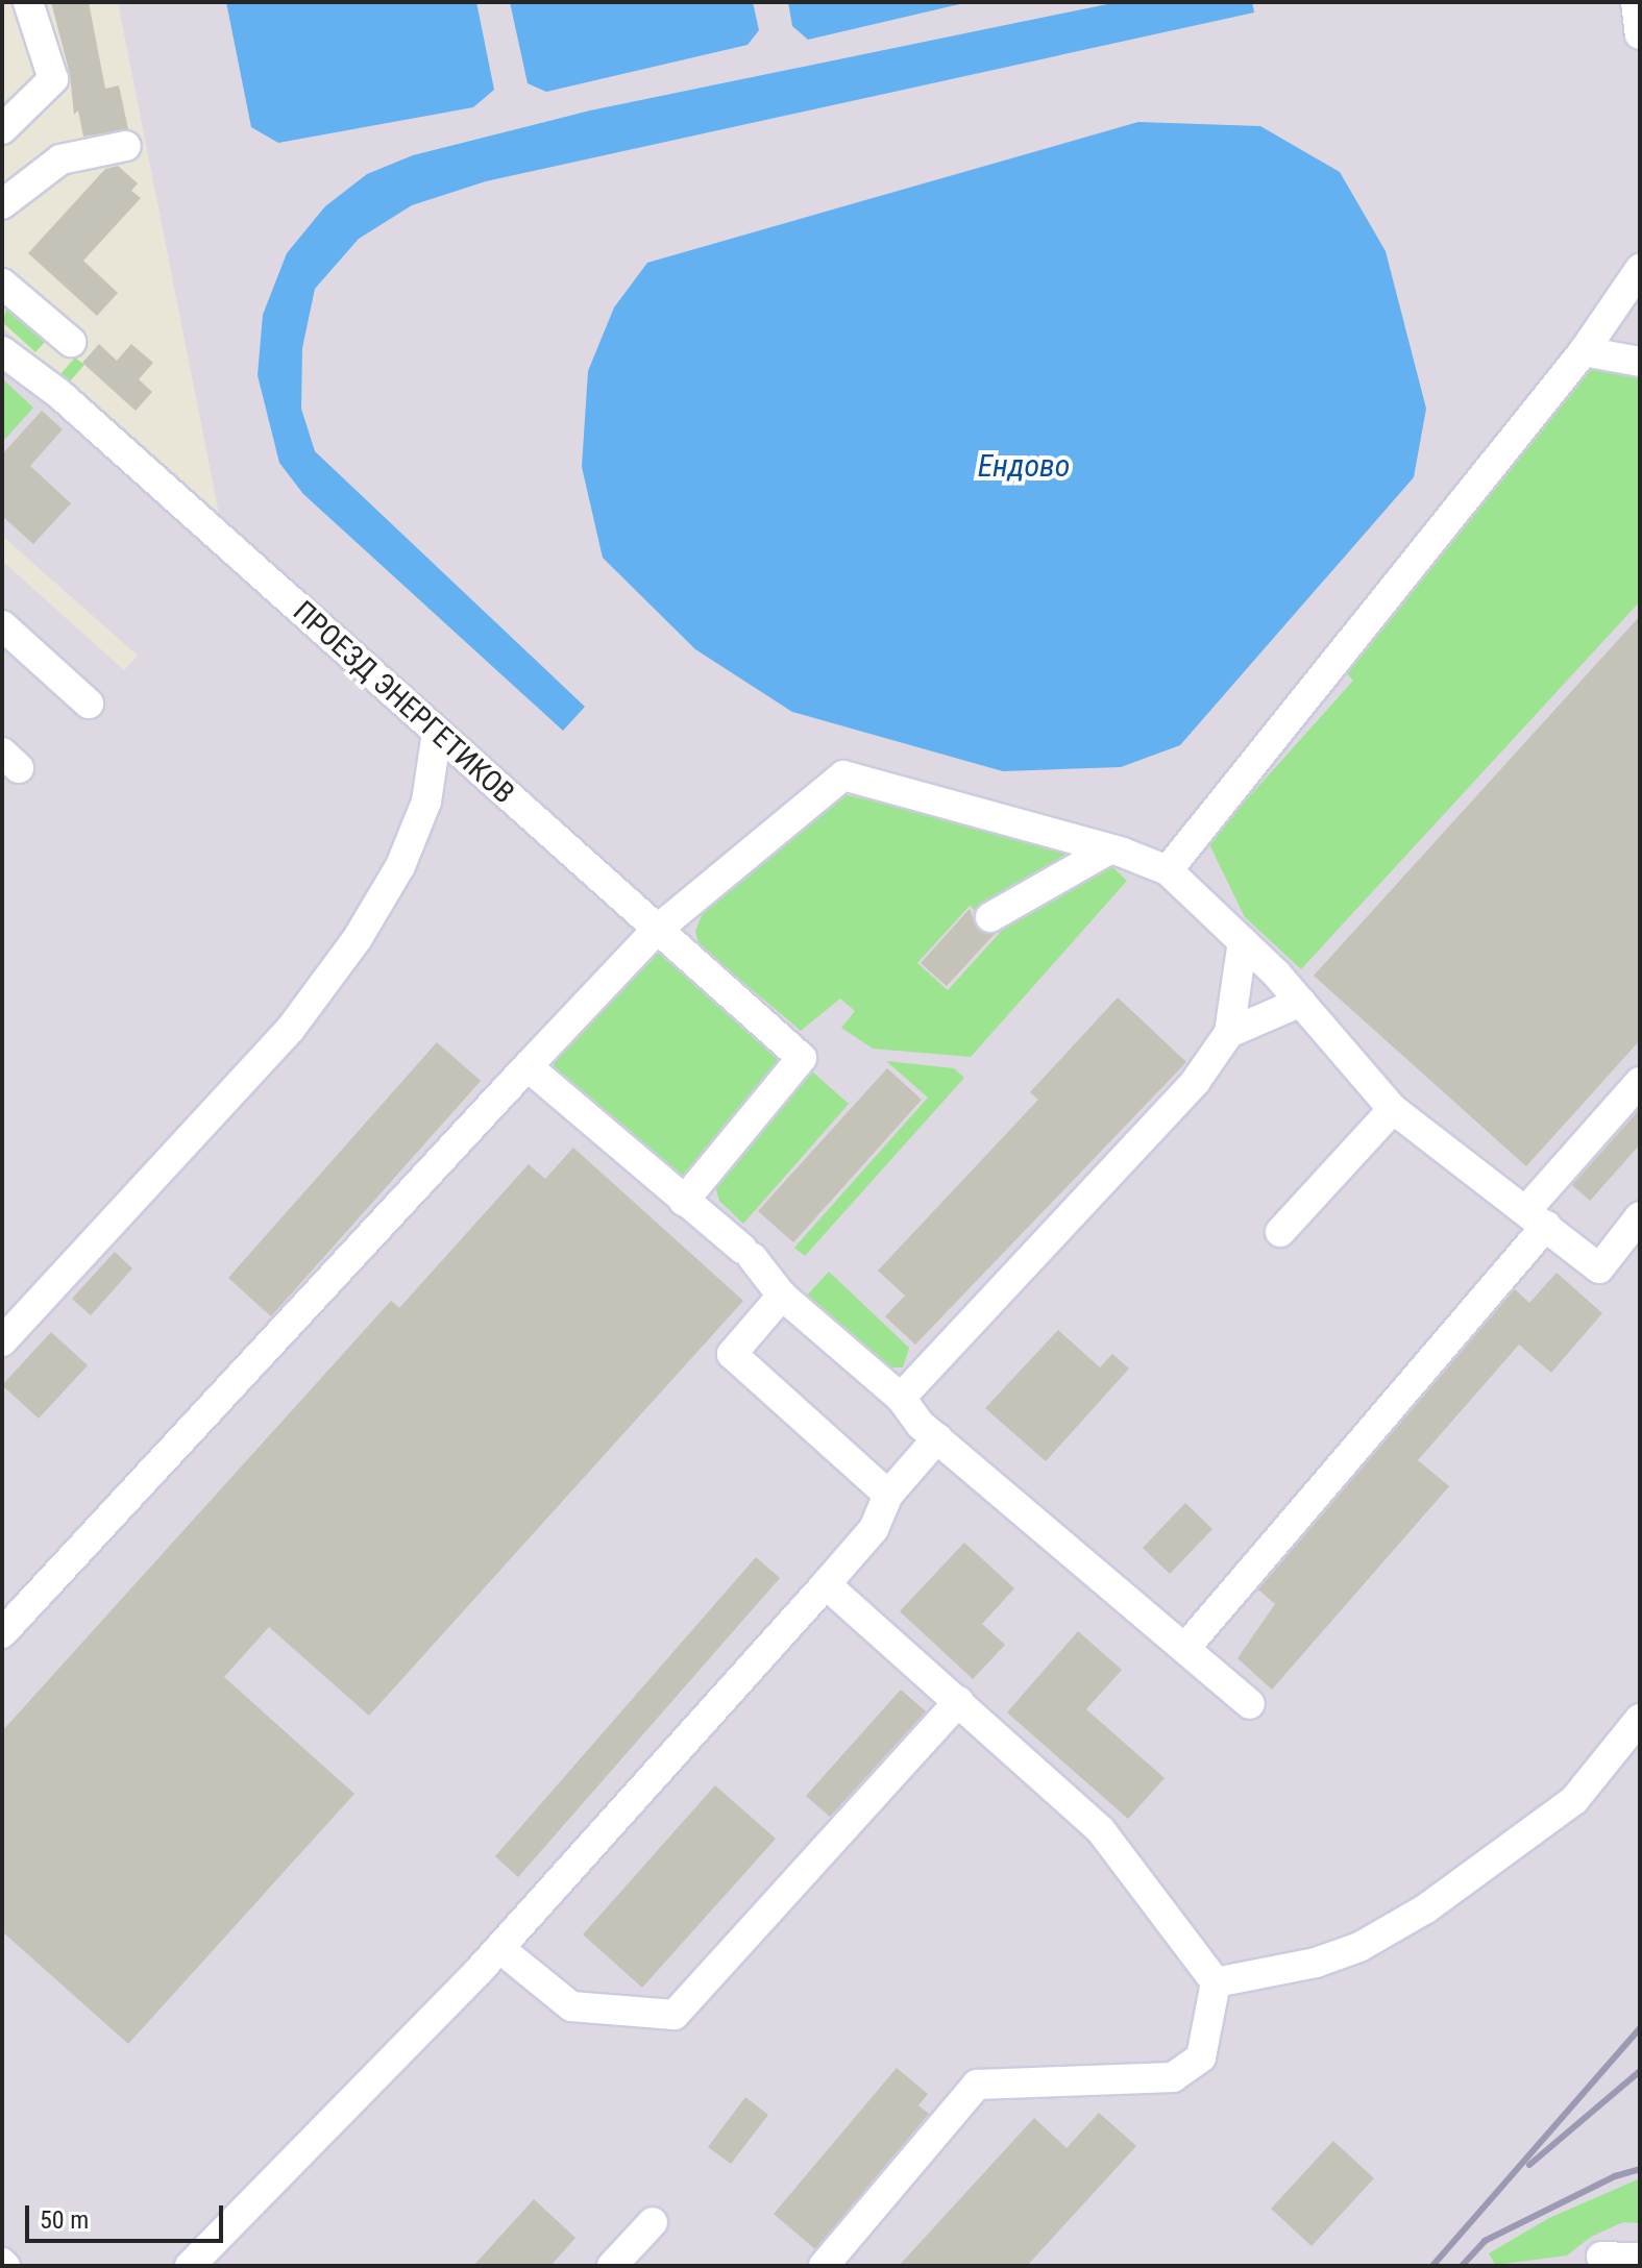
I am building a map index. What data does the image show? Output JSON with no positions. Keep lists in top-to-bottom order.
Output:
{
  "streets": {
    "street": ["ПРОЕЗД ЭНЕРГЕТИКОВ"]
  },
  "water": ["Ендово"],
  "scale_bar": "50 m"
}
